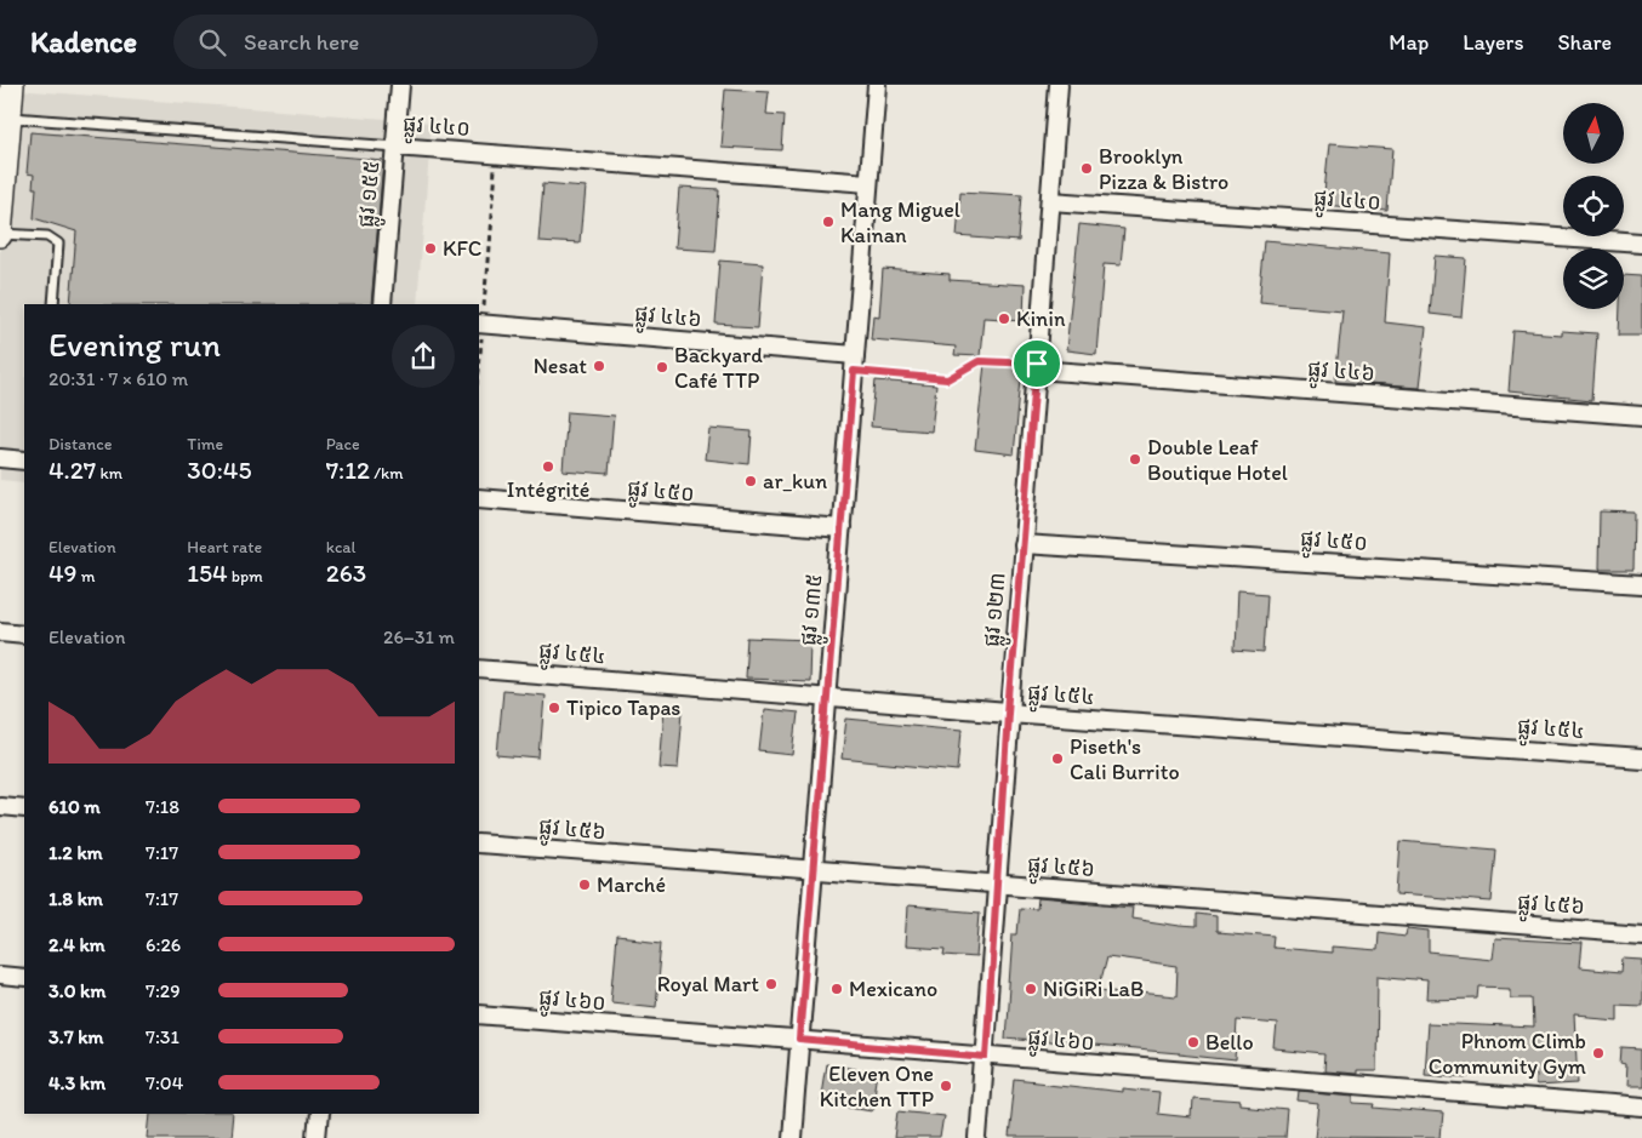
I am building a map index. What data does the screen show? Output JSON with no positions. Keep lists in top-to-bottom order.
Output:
{
  "streets": {
    "street": [
      "ផ្លូវ ៤៤០",
      "ផ្លូវ ១៥៥",
      "ផ្លូវ ៤៤៦",
      "ផ្លូវ ៤៥០",
      "ផ្លូវ ១៣៥",
      "ផ្លូវ ១២៣",
      "ផ្លូវ ៤៥៤",
      "ផ្លូវ ៤៥៦",
      "ផ្លូវ ៤៦០"
    ]
  },
  "crossings": [
    ["ផ្លូវ ៤៤០", "ផ្លូវ ១៥៥"],
    ["ផ្លូវ ៤៤០", "ផ្លូវ ១៣៥"],
    ["ផ្លូវ ៤៤០", "ផ្លូវ ១២៣"],
    ["ផ្លូវ ៤៤៦", "ផ្លូវ ១៣៥"],
    ["ផ្លូវ ៤៤៦", "ផ្លូវ ១២៣"],
    ["ផ្លូវ ៤៥០", "ផ្លូវ ១៣៥"],
    ["ផ្លូវ ៤៥០", "ផ្លូវ ១២៣"],
    ["ផ្លូវ ១៣៥", "ផ្លូវ ៤៥៤"],
    ["ផ្លូវ ១៣៥", "ផ្លូវ ៤៥៦"],
    ["ផ្លូវ ១៣៥", "ផ្លូវ ៤៦០"],
    ["ផ្លូវ ១២៣", "ផ្លូវ ៤៥៤"],
    ["ផ្លូវ ១២៣", "ផ្លូវ ៤៥៦"],
    ["ផ្លូវ ១២៣", "ផ្លូវ ៤៦០"]
  ],
  "places": [
    "Brooklyn Pizza & Bistro",
    "Mang Miguel Kainan",
    "KFC",
    "Kinin",
    "Nesat",
    "Backyard Café TTP",
    "Double Leaf Boutique Hotel",
    "Intégrité",
    "ar_kun",
    "Tipico Tapas",
    "Piseth's Cali Burrito",
    "Marché",
    "Royal Mart",
    "Mexicano",
    "NiGiRi LaB",
    "Bello",
    "Phnom Climb Community Gym",
    "Eleven One Kitchen TTP"
  ],
  "north": "top",
  "page": {
    "header": "Kadence",
    "search": "Search here",
    "nav": ["Map", "Layers", "Share"],
    "heading": ["Evening run", "20:31 · 7 × 610 m"],
    "stats": [
      ["Distance", "4.27 km"],
      ["Time", "30:45"],
      ["Pace", "7:12 /km"],
      ["Elevation", "49 m"],
      ["Heart rate", "154 bpm"],
      ["kcal", "263"]
    ],
    "chart": ["Elevation", "26–31 m"],
    "list": [
      {
        "name": "610 m",
        "note": "7:18"
      },
      {
        "name": "1.2 km",
        "note": "7:17"
      },
      {
        "name": "1.8 km",
        "note": "7:17"
      },
      {
        "name": "2.4 km",
        "note": "6:26"
      },
      {
        "name": "3.0 km",
        "note": "7:29"
      },
      {
        "name": "3.7 km",
        "note": "7:31"
      },
      {
        "name": "4.3 km",
        "note": "7:04"
      }
    ]
  }
}
